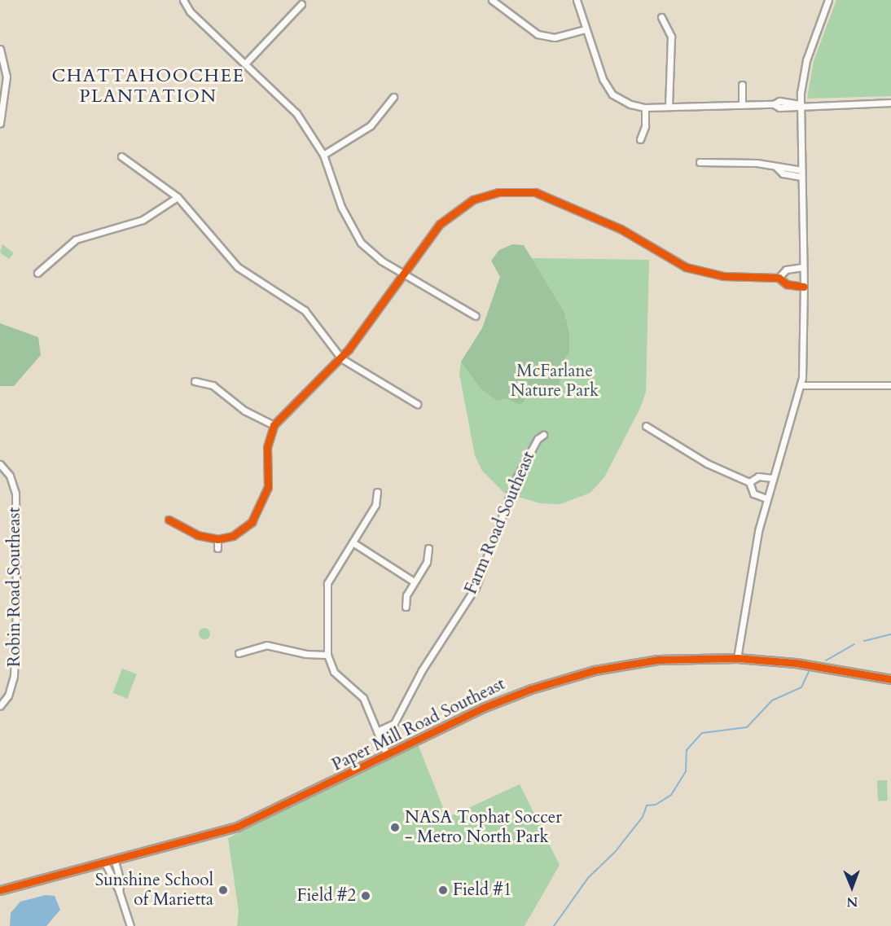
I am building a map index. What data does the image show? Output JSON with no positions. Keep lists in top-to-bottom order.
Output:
{
  "streets": {
    "street": ["Farm Road Southeast", "Robin Road Southeast", "Paper Mill Road Southeast"]
  },
  "districts": ["CHATTAHOOCHEE PLANTATION"],
  "parks": ["McFarlane Nature Park"],
  "places": [
    "NASA Tophat Soccer - Metro North Park",
    "Sunshine School of Marietta",
    "Field #1",
    "Field #2"
  ],
  "north": "bottom"
}
